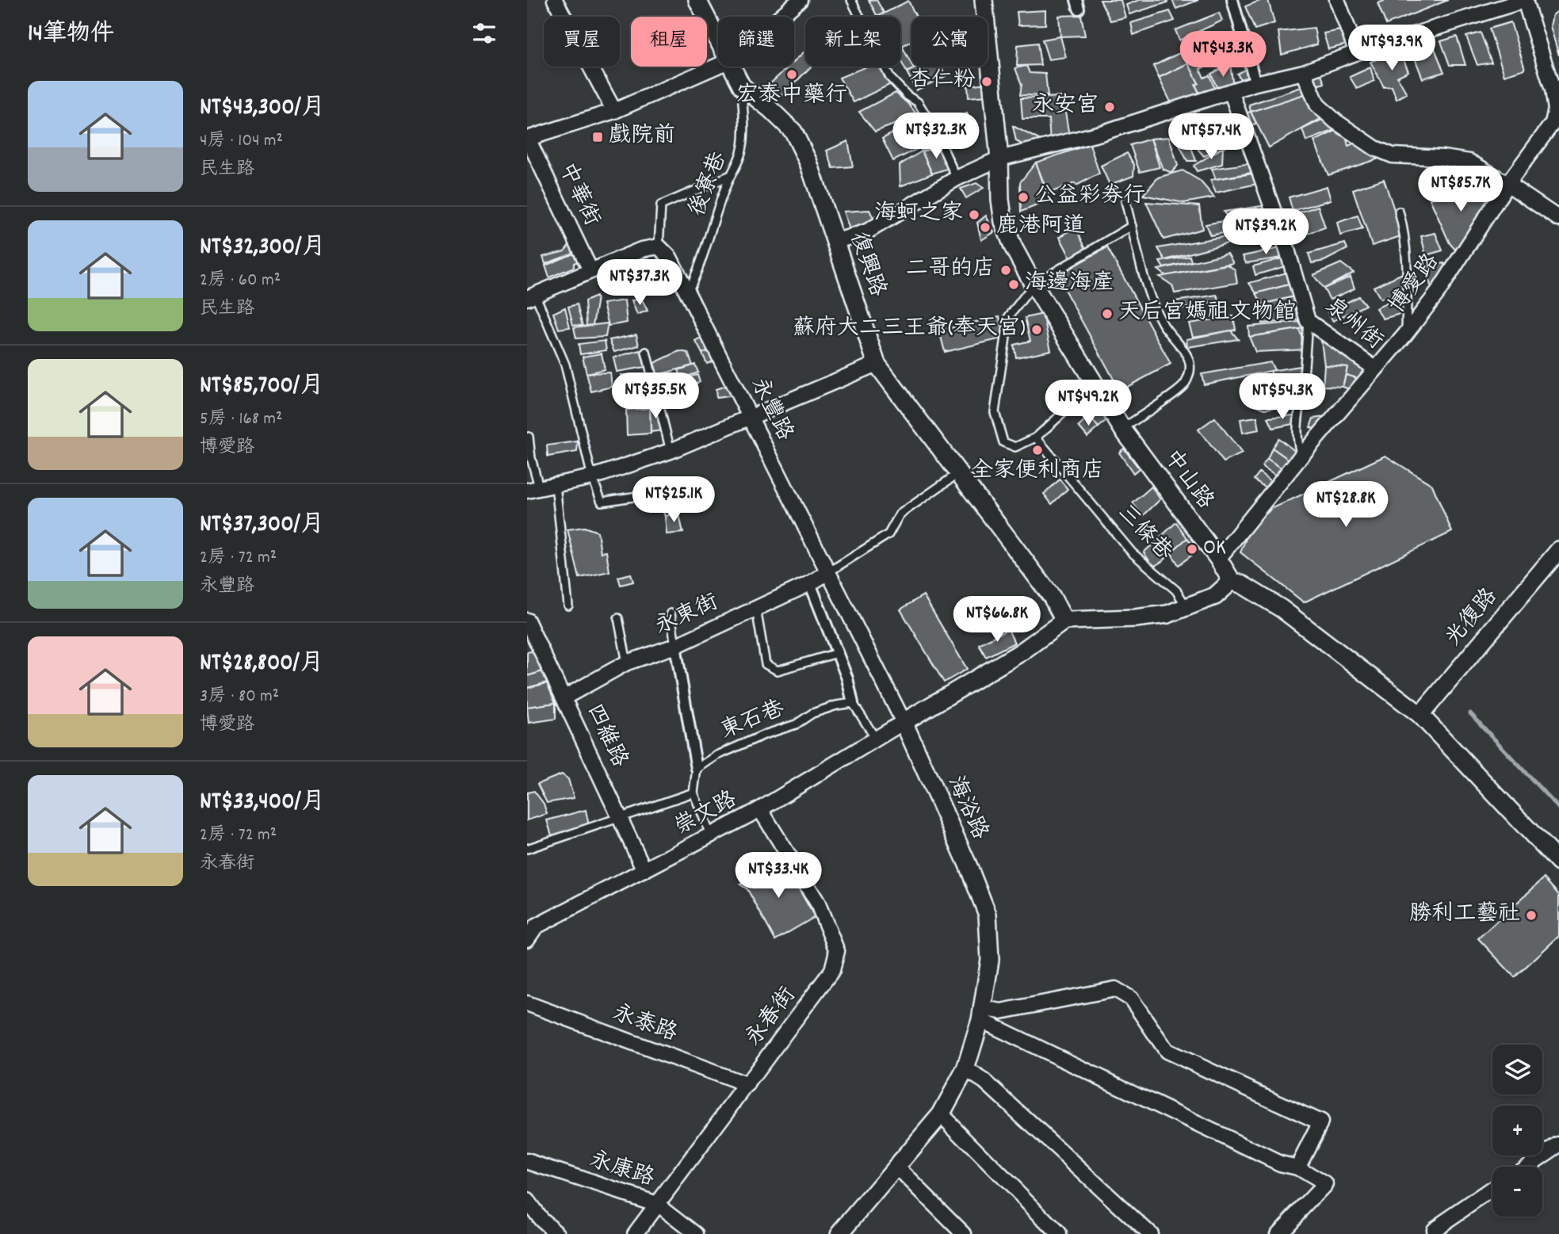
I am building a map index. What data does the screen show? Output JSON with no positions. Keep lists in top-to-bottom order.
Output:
{
  "streets": {
    "street": [
      "中華街",
      "復興路",
      "博愛路",
      "泉州街",
      "永豐路",
      "中山路",
      "永東街",
      "光復路",
      "四維路",
      "海浴路",
      "崇文路",
      "永春街",
      "永泰路",
      "永康路"
    ],
    "lane": ["後寮巷", "三條巷", "東石巷"]
  },
  "crossings": [
    ["後寮巷", "復興路"],
    ["後寮巷", "永豐路"],
    ["博愛路", "泉州街"],
    ["博愛路", "中山路"],
    ["永豐路", "永東街"],
    ["永豐路", "海浴路"],
    ["永豐路", "崇文路"],
    ["永東街", "四維路"],
    ["四維路", "崇文路"],
    ["海浴路", "崇文路"],
    ["崇文路", "永春街"],
    ["永春街", "永泰路"],
    ["永春街", "永康路"]
  ],
  "places": {
    "other": [
      "宏泰中藥行",
      "杏仁粉",
      "永安宮",
      "公益彩券行",
      "海蚵之家",
      "鹿港阿道",
      "二哥的店",
      "海邊海產",
      "天后宮媽祖文物館",
      "蘇府大二三王爺(奉天宮)",
      "全家便利商店",
      "OK",
      "勝利工藝社"
    ],
    "transit": ["戲院前"]
  },
  "page": {
    "heading": "14筆物件",
    "chip": [
      "買屋",
      "租屋",
      "篩選",
      "新上架",
      "公寓"
    ],
    "price": [
      "NT$93.9K",
      "NT$43.3K",
      "NT$32.3K",
      "NT$57.4K",
      "NT$85.7K",
      "NT$39.2K",
      "NT$37.3K",
      "NT$35.5K",
      "NT$54.3K",
      "NT$49.2K",
      "NT$25.1K",
      "NT$28.8K",
      "NT$66.8K",
      "NT$33.4K"
    ],
    "list": [
      {
        "name": "NT$43,300/月",
        "note": "4房 · 104 m² · 民生路"
      },
      {
        "name": "NT$32,300/月",
        "note": "2房 · 60 m² · 民生路"
      },
      {
        "name": "NT$85,700/月",
        "note": "5房 · 168 m² · 博愛路"
      },
      {
        "name": "NT$37,300/月",
        "note": "2房 · 72 m² · 永豐路"
      },
      {
        "name": "NT$28,800/月",
        "note": "3房 · 80 m² · 博愛路"
      },
      {
        "name": "NT$33,400/月",
        "note": "2房 · 72 m² · 永春街"
      }
    ],
    "map_buttons": ["+", "−"]
  }
}
